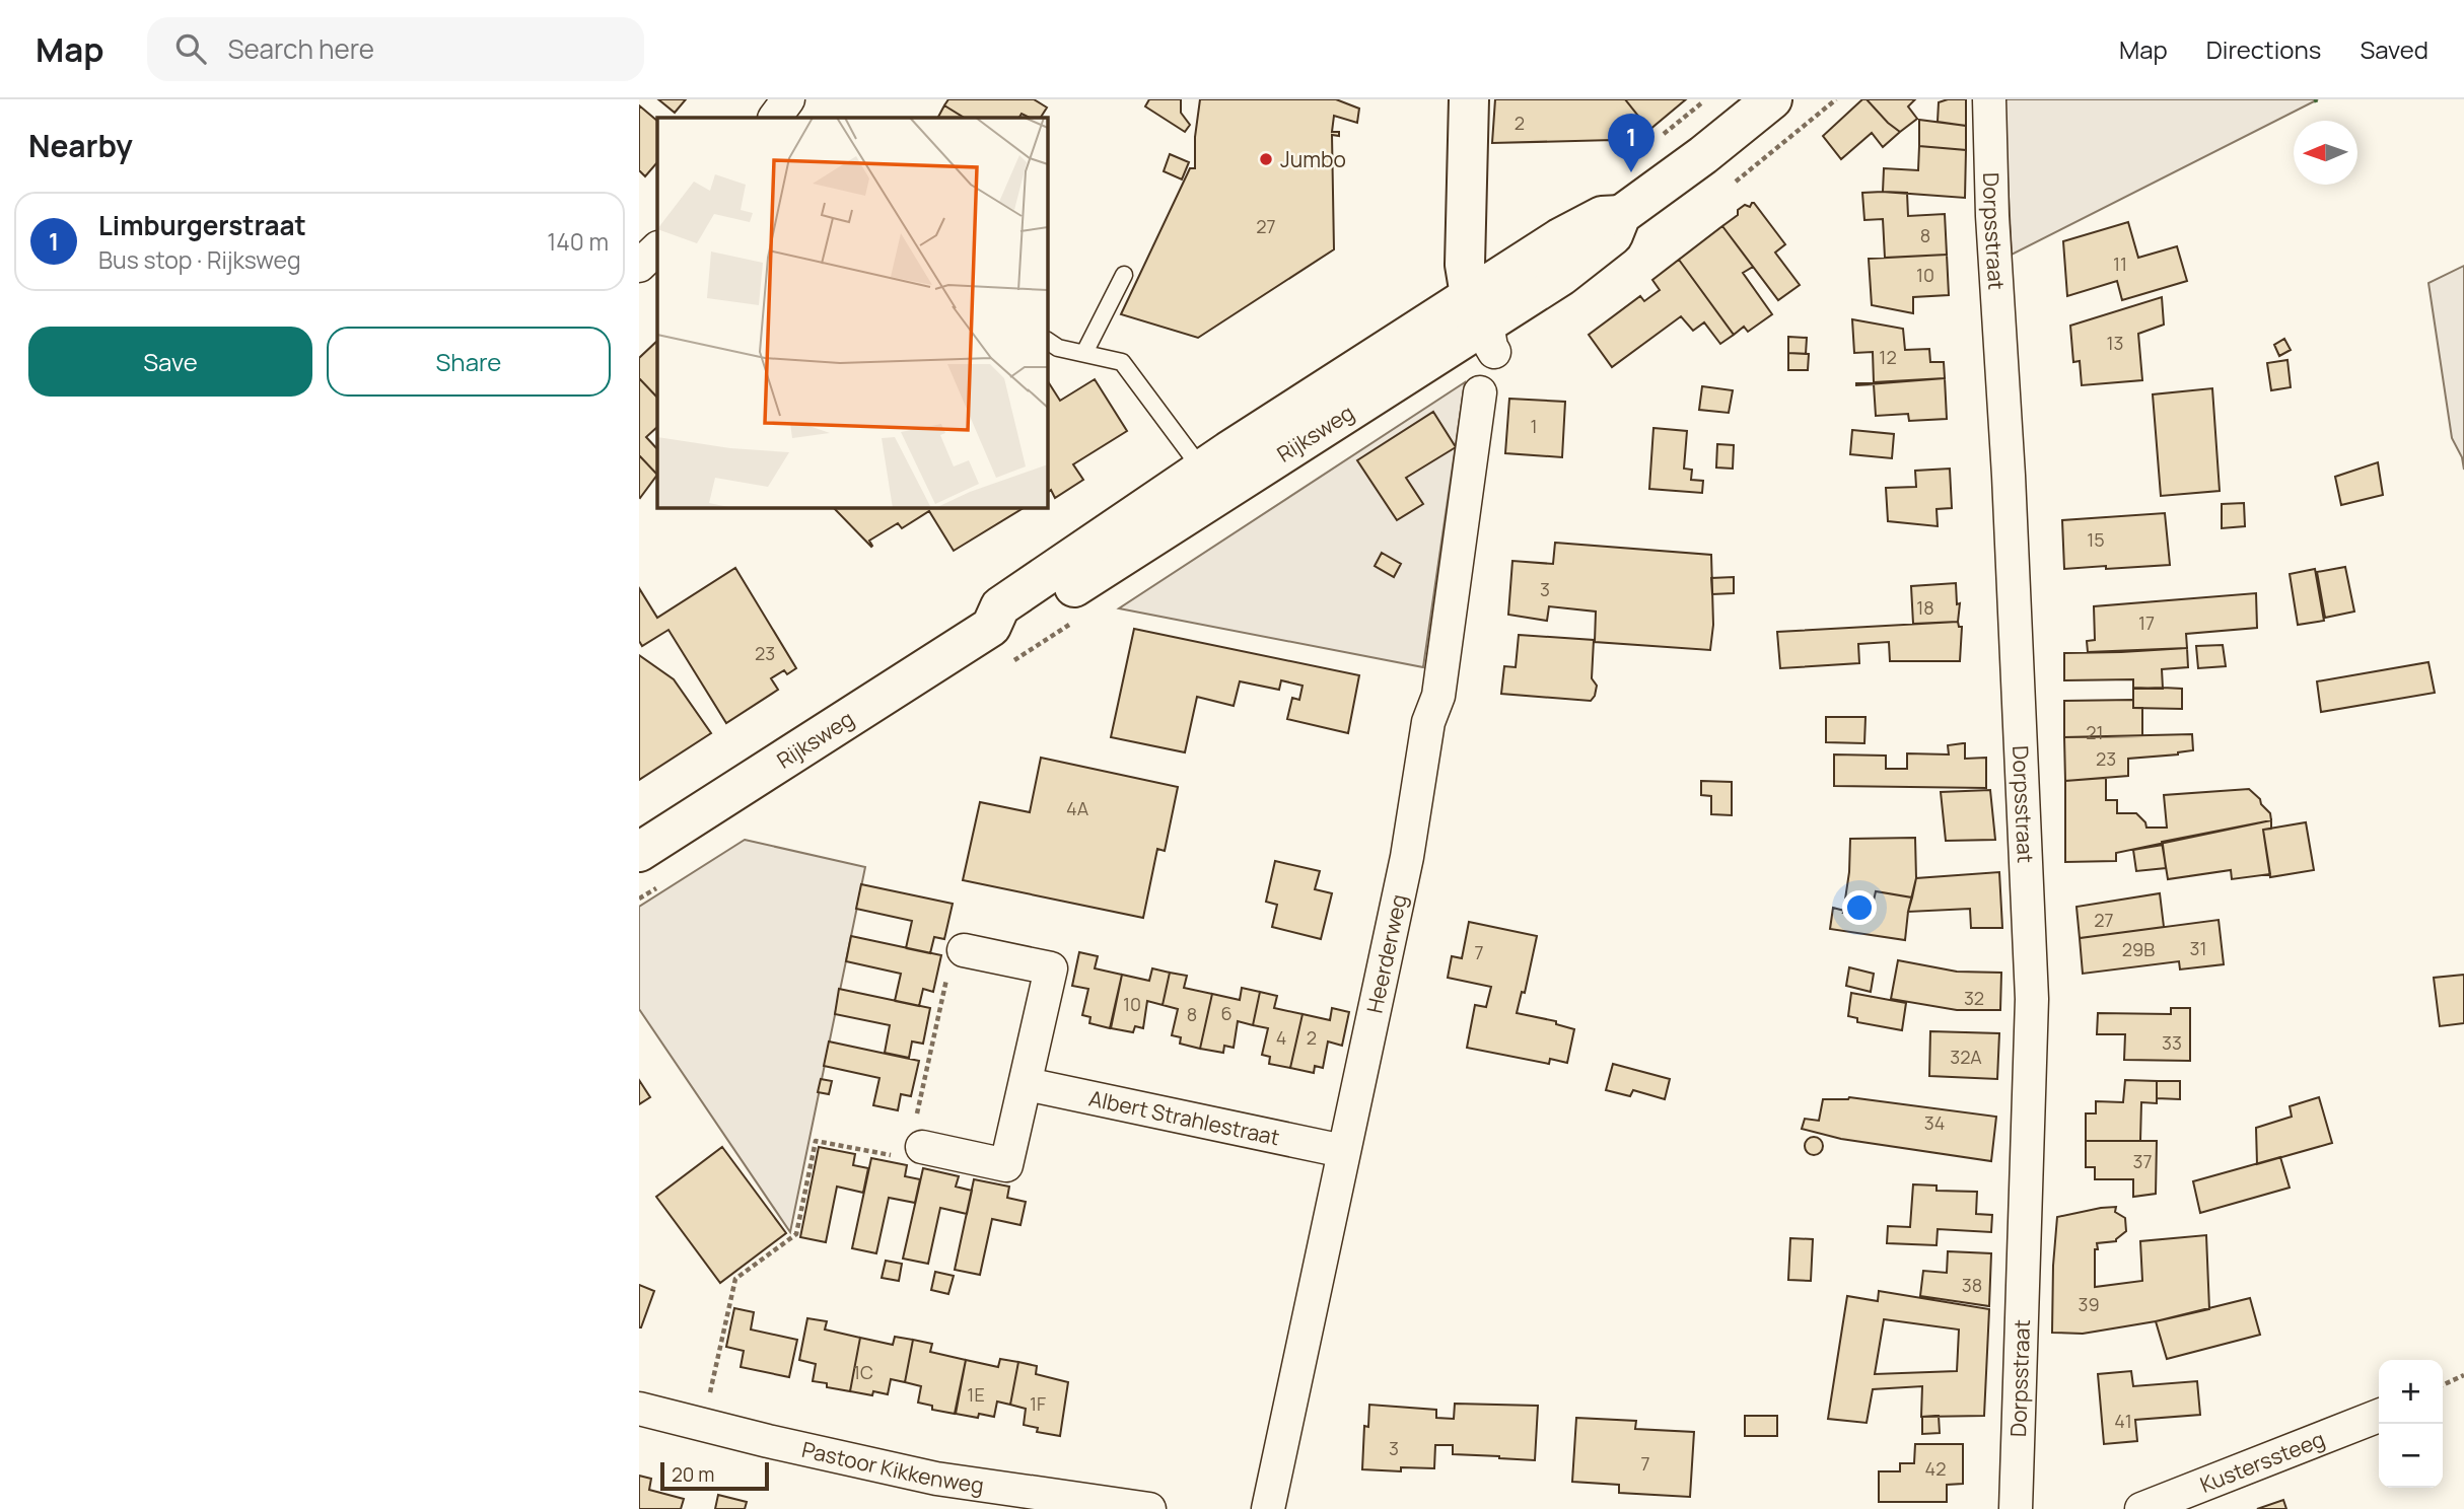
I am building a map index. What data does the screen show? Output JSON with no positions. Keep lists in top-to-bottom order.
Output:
{
  "streets": {
    "main road": ["Rijksweg"],
    "street": [
      "Dorpsstraat",
      "Heerderweg",
      "Albert Strahlestraat",
      "Kusterssteeg",
      "Pastoor Kikkenweg"
    ]
  },
  "crossings": [
    ["Heerderweg", "Albert Strahlestraat"]
  ],
  "places": ["Jumbo"],
  "house_numbers": [
    "2",
    "27",
    "8",
    "11",
    "10",
    "13",
    "12",
    "1",
    "15",
    "3",
    "18",
    "17",
    "23",
    "21",
    "23",
    "4A",
    "27",
    "31",
    "29B",
    "7",
    "32",
    "10",
    "6",
    "8",
    "4",
    "2",
    "33",
    "32A",
    "34",
    "37",
    "38",
    "39",
    "1C",
    "1E",
    "1F",
    "41",
    "3",
    "7",
    "42"
  ],
  "scale_bar": "20 m",
  "north": "left",
  "page": {
    "header": "Map",
    "search": "Search here",
    "nav": ["Map", "Directions", "Saved"],
    "heading": "Nearby",
    "pins": "1",
    "list": [
      {
        "mark": "1",
        "name": "Limburgerstraat",
        "note": "Bus stop · Rijksweg",
        "value": "140 m"
      }
    ],
    "buttons": ["Save", "Share"],
    "map_buttons": ["+", "−"],
    "scale": "20 m"
  }
}
